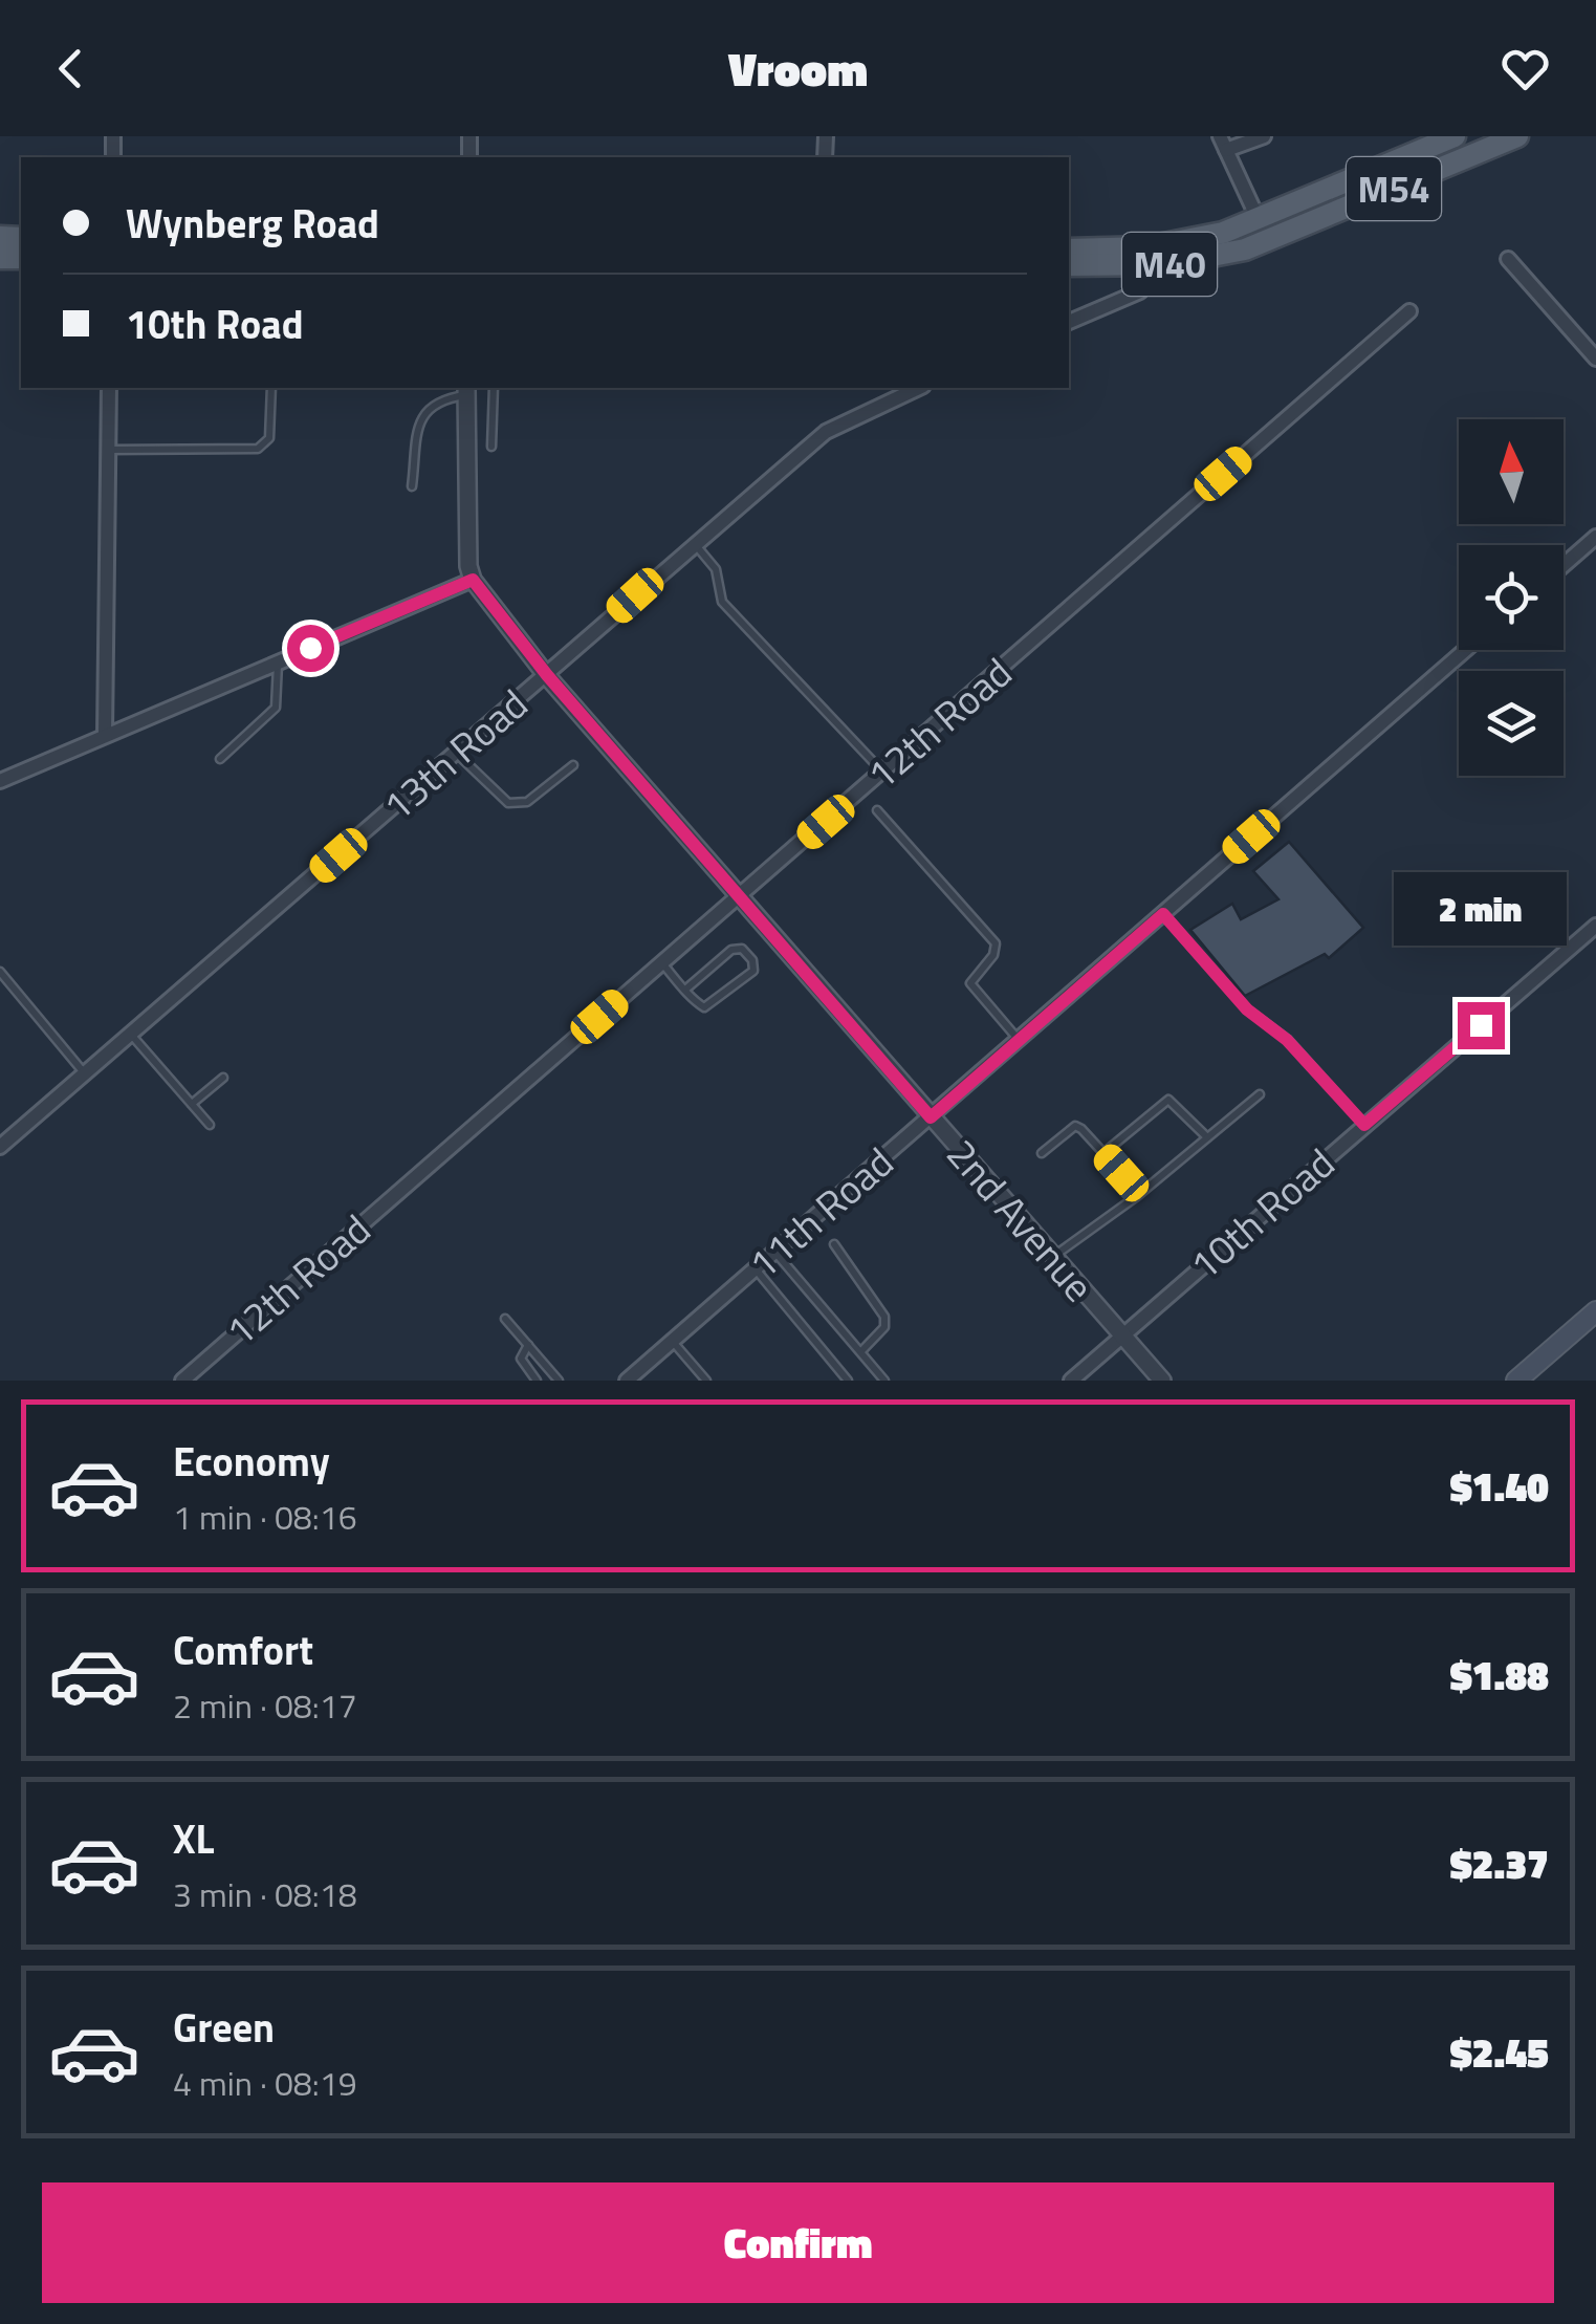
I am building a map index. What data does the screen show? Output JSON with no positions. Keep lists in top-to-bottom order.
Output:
{
  "streets": {
    "main road": ["M54", "M40"],
    "street": [
      "12th Road",
      "13th Road",
      "11th Road",
      "10th Road",
      "2nd Avenue"
    ]
  },
  "crossings": [
    ["M54", "M40"],
    ["12th Road", "2nd Avenue"],
    ["13th Road", "2nd Avenue"],
    ["11th Road", "2nd Avenue"],
    ["10th Road", "2nd Avenue"]
  ],
  "north": "top",
  "page": {
    "header": "Vroom",
    "banner": ["Wynberg Road", "10th Road"],
    "bubble": "2 min",
    "list": [
      {
        "name": "Economy",
        "note": "1 min · 08:16",
        "value": "$1.40"
      },
      {
        "name": "Comfort",
        "note": "2 min · 08:17",
        "value": "$1.88"
      },
      {
        "name": "XL",
        "note": "3 min · 08:18",
        "value": "$2.37"
      },
      {
        "name": "Green",
        "note": "4 min · 08:19",
        "value": "$2.45"
      }
    ],
    "buttons": "Confirm"
  }
}
